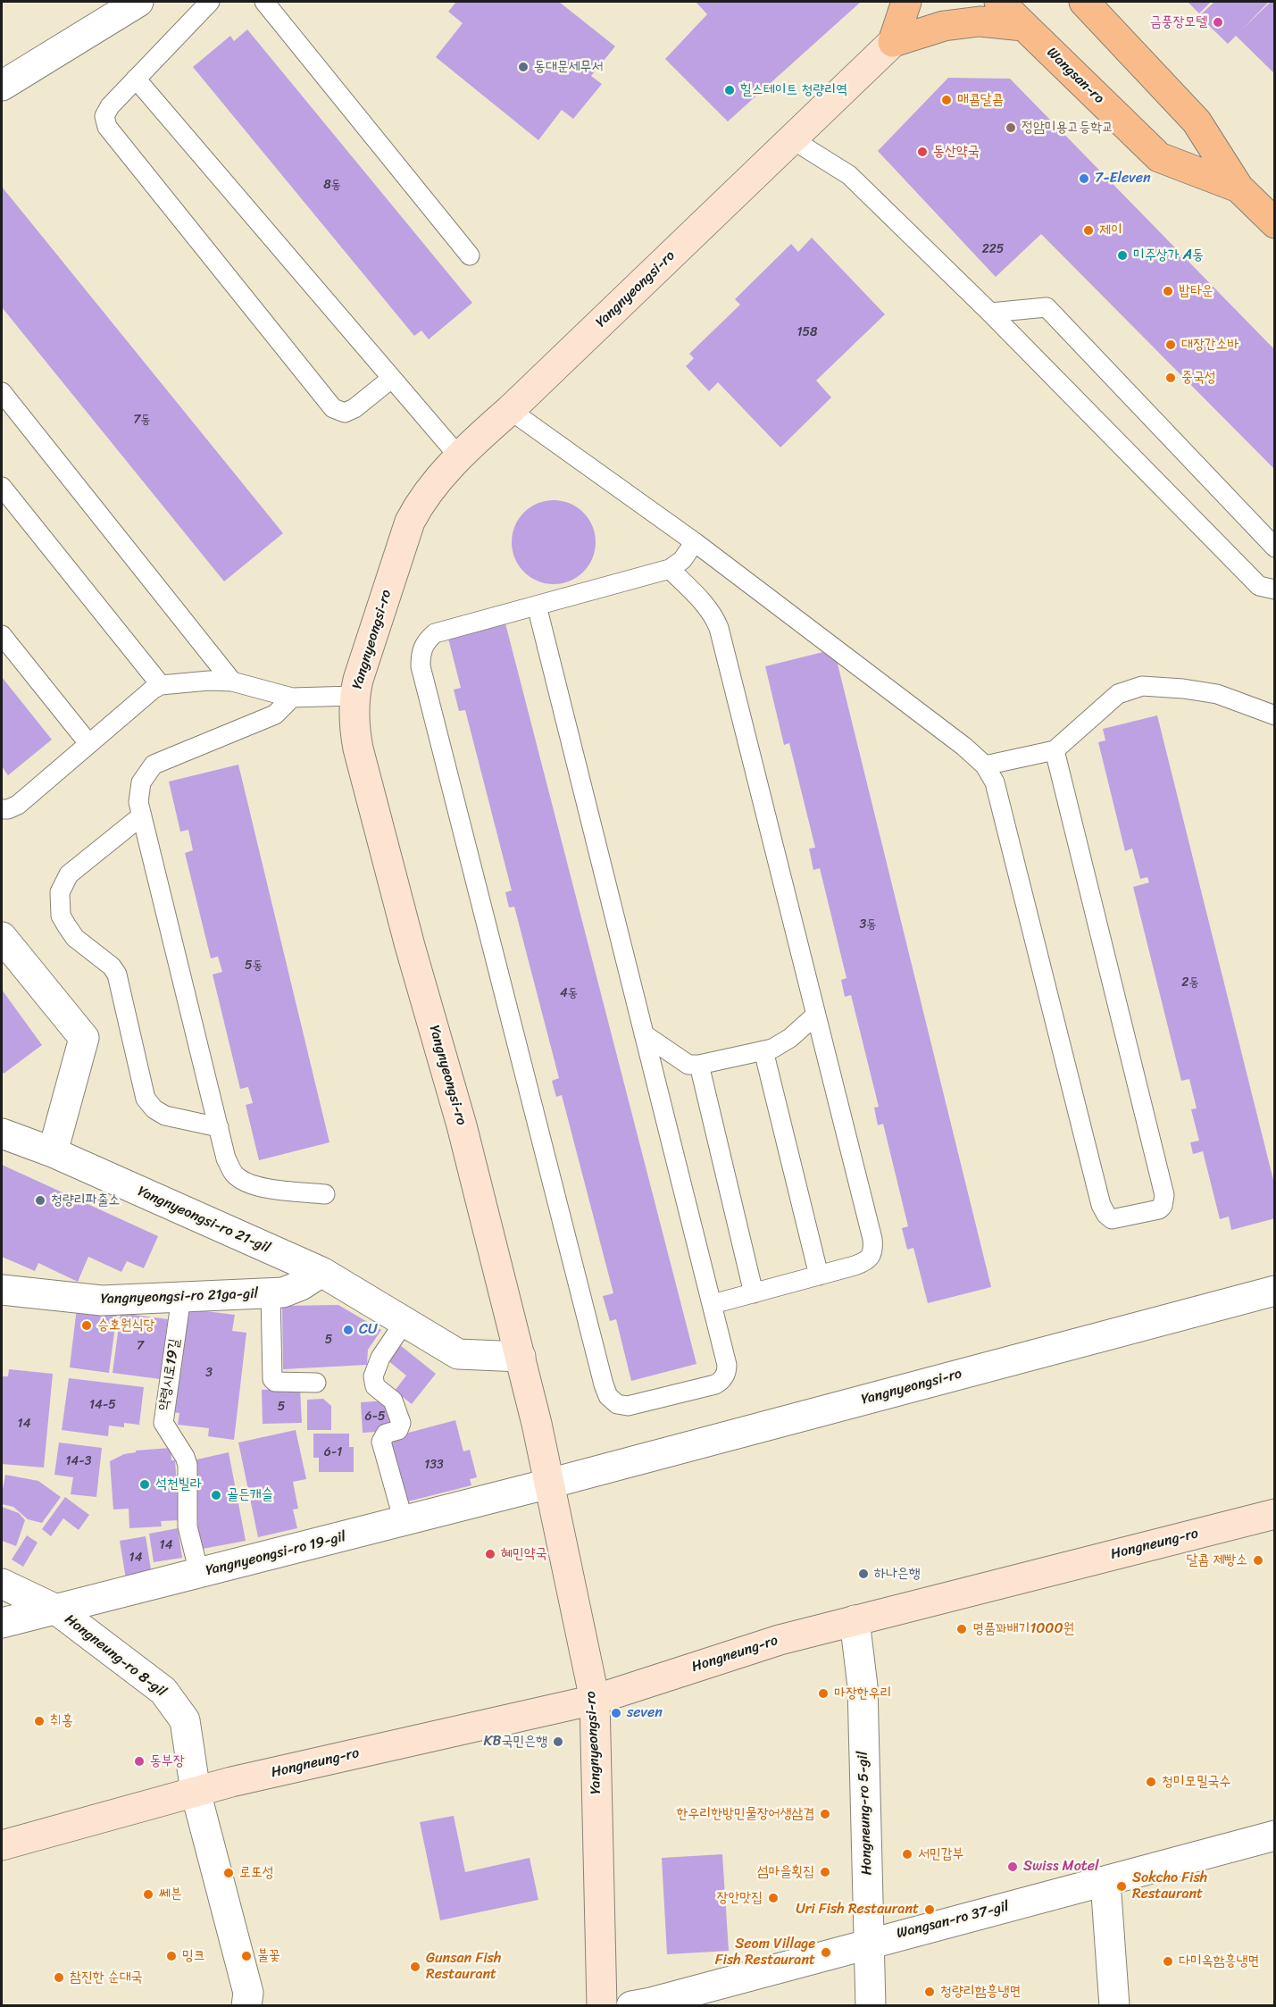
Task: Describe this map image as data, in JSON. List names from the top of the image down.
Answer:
{
  "streets": {
    "main road": ["Wangsan-ro", "Yangnyeongsi-ro", "Hongneung-ro"],
    "street": [
      "Yangnyeongsi-ro 21-gil",
      "Yangnyeongsi-ro 21ga-gil",
      "Yangnyeongsi-ro 19-gil",
      "Hongneung-ro 8-gil",
      "Hongneung-ro 5-gil",
      "Wangsan-ro 37-gil"
    ],
    "lane": ["약령시로19길"]
  },
  "crossings": [
    ["Yangnyeongsi-ro", "Yangnyeongsi-ro 21-gil"],
    ["Yangnyeongsi-ro", "Hongneung-ro"],
    ["Yangnyeongsi-ro", "Yangnyeongsi-ro 19-gil"],
    ["Yangnyeongsi-ro 21-gil", "Yangnyeongsi-ro 21ga-gil"],
    ["Yangnyeongsi-ro 21ga-gil", "약령시로19길"],
    ["약령시로19길", "Yangnyeongsi-ro 19-gil"],
    ["Hongneung-ro", "Hongneung-ro 8-gil"],
    ["Hongneung-ro", "Hongneung-ro 5-gil"],
    ["Yangnyeongsi-ro 19-gil", "Hongneung-ro 8-gil"],
    ["Hongneung-ro 5-gil", "Wangsan-ro 37-gil"]
  ],
  "places": [
    "금풍장모텔",
    "동대문세무서",
    "힐스테이트 청량리역",
    "매콤달콤",
    "정암미용고등학교",
    "동산약국",
    "7-Eleven",
    "제이",
    "미주상가 A동",
    "밥타운",
    "대장간소바",
    "중국성",
    "청량리파출소",
    "승호원식당",
    "CU",
    "석천빌라",
    "골든캐슬",
    "혜민약국",
    "달콤 제빵소",
    "하나은행",
    "명품꽈배기1000원",
    "마장한우리",
    "seven",
    "취홍",
    "KB국민은행",
    "동부장",
    "청미모밀국수",
    "한우리한방민물장어생삼겹",
    "서민갑부",
    "Swiss Motel",
    "섬마을횟집",
    "로또성",
    "Sokcho Fish Restaurant",
    "쎄븐",
    "장안맛집",
    "Uri Fish Restaurant",
    "Seom Village Fish Restaurant",
    "밍크",
    "불꽃",
    "다미옥함흥냉면",
    "Gunsan Fish Restaurant",
    "참진한 순대국",
    "청량리함흥냉면"
  ],
  "house_numbers": [
    "8동",
    "225",
    "158",
    "7동",
    "3동",
    "5동",
    "2동",
    "4동",
    "5",
    "7",
    "3",
    "14-5",
    "5",
    "6-5",
    "14",
    "6-1",
    "14-3",
    "133",
    "14",
    "14"
  ]
}
